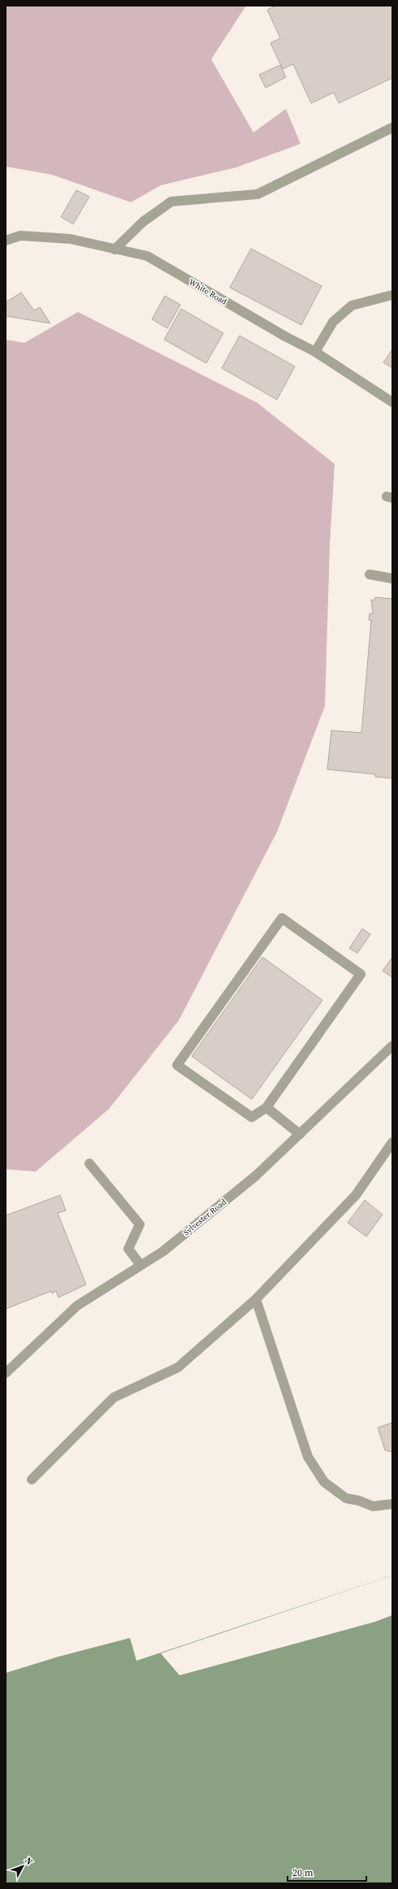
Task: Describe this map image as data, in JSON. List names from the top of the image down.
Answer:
{
  "streets": {
    "street": ["White Road", "Sylvester Road"]
  },
  "scale_bar": "20 m",
  "north": "top right"
}
